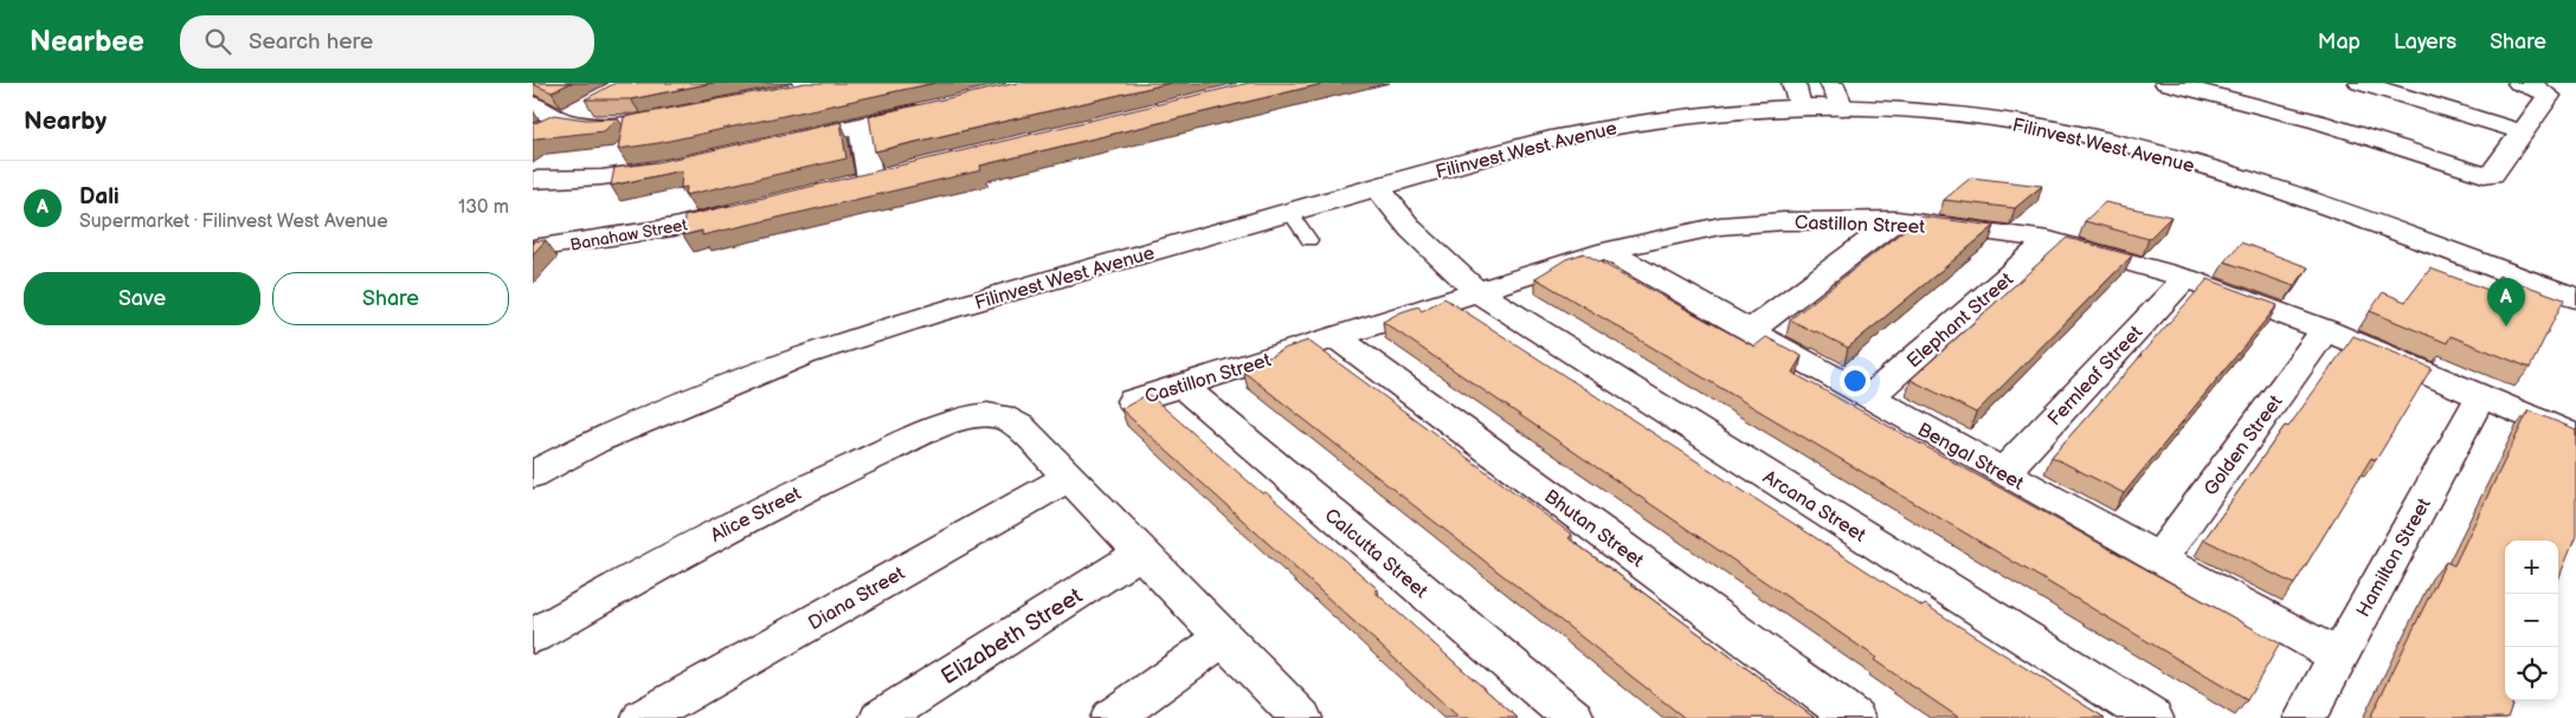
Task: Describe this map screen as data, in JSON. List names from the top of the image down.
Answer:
{
  "streets": {
    "street": [
      "Filinvest West Avenue",
      "Castillon Street",
      "Banahaw Street",
      "Elephant Street",
      "Fernleaf Street",
      "Golden Street",
      "Bengal Street",
      "Arcana Street",
      "Alice Street",
      "Bhutan Street",
      "Calcutta Street",
      "Hamilton Street",
      "Diana Street",
      "Elizabeth Street"
    ]
  },
  "crossings": [
    ["Filinvest West Avenue", "Arcana Street"],
    ["Castillon Street", "Elephant Street"],
    ["Castillon Street", "Fernleaf Street"],
    ["Castillon Street", "Golden Street"],
    ["Castillon Street", "Bengal Street"],
    ["Castillon Street", "Arcana Street"],
    ["Castillon Street", "Bhutan Street"],
    ["Castillon Street", "Calcutta Street"],
    ["Castillon Street", "Hamilton Street"],
    ["Elephant Street", "Bengal Street"],
    ["Fernleaf Street", "Bengal Street"],
    ["Golden Street", "Bengal Street"],
    ["Bengal Street", "Hamilton Street"],
    ["Alice Street", "Diana Street"]
  ],
  "page": {
    "header": "Nearbee",
    "search": "Search here",
    "nav": ["Map", "Layers", "Share"],
    "heading": "Nearby",
    "list": [
      {
        "mark": "A",
        "name": "Dali",
        "note": "Supermarket · Filinvest West Avenue",
        "value": "130 m"
      }
    ],
    "buttons": ["Save", "Share"],
    "pins": "A",
    "map_buttons": ["+", "−"]
  }
}
